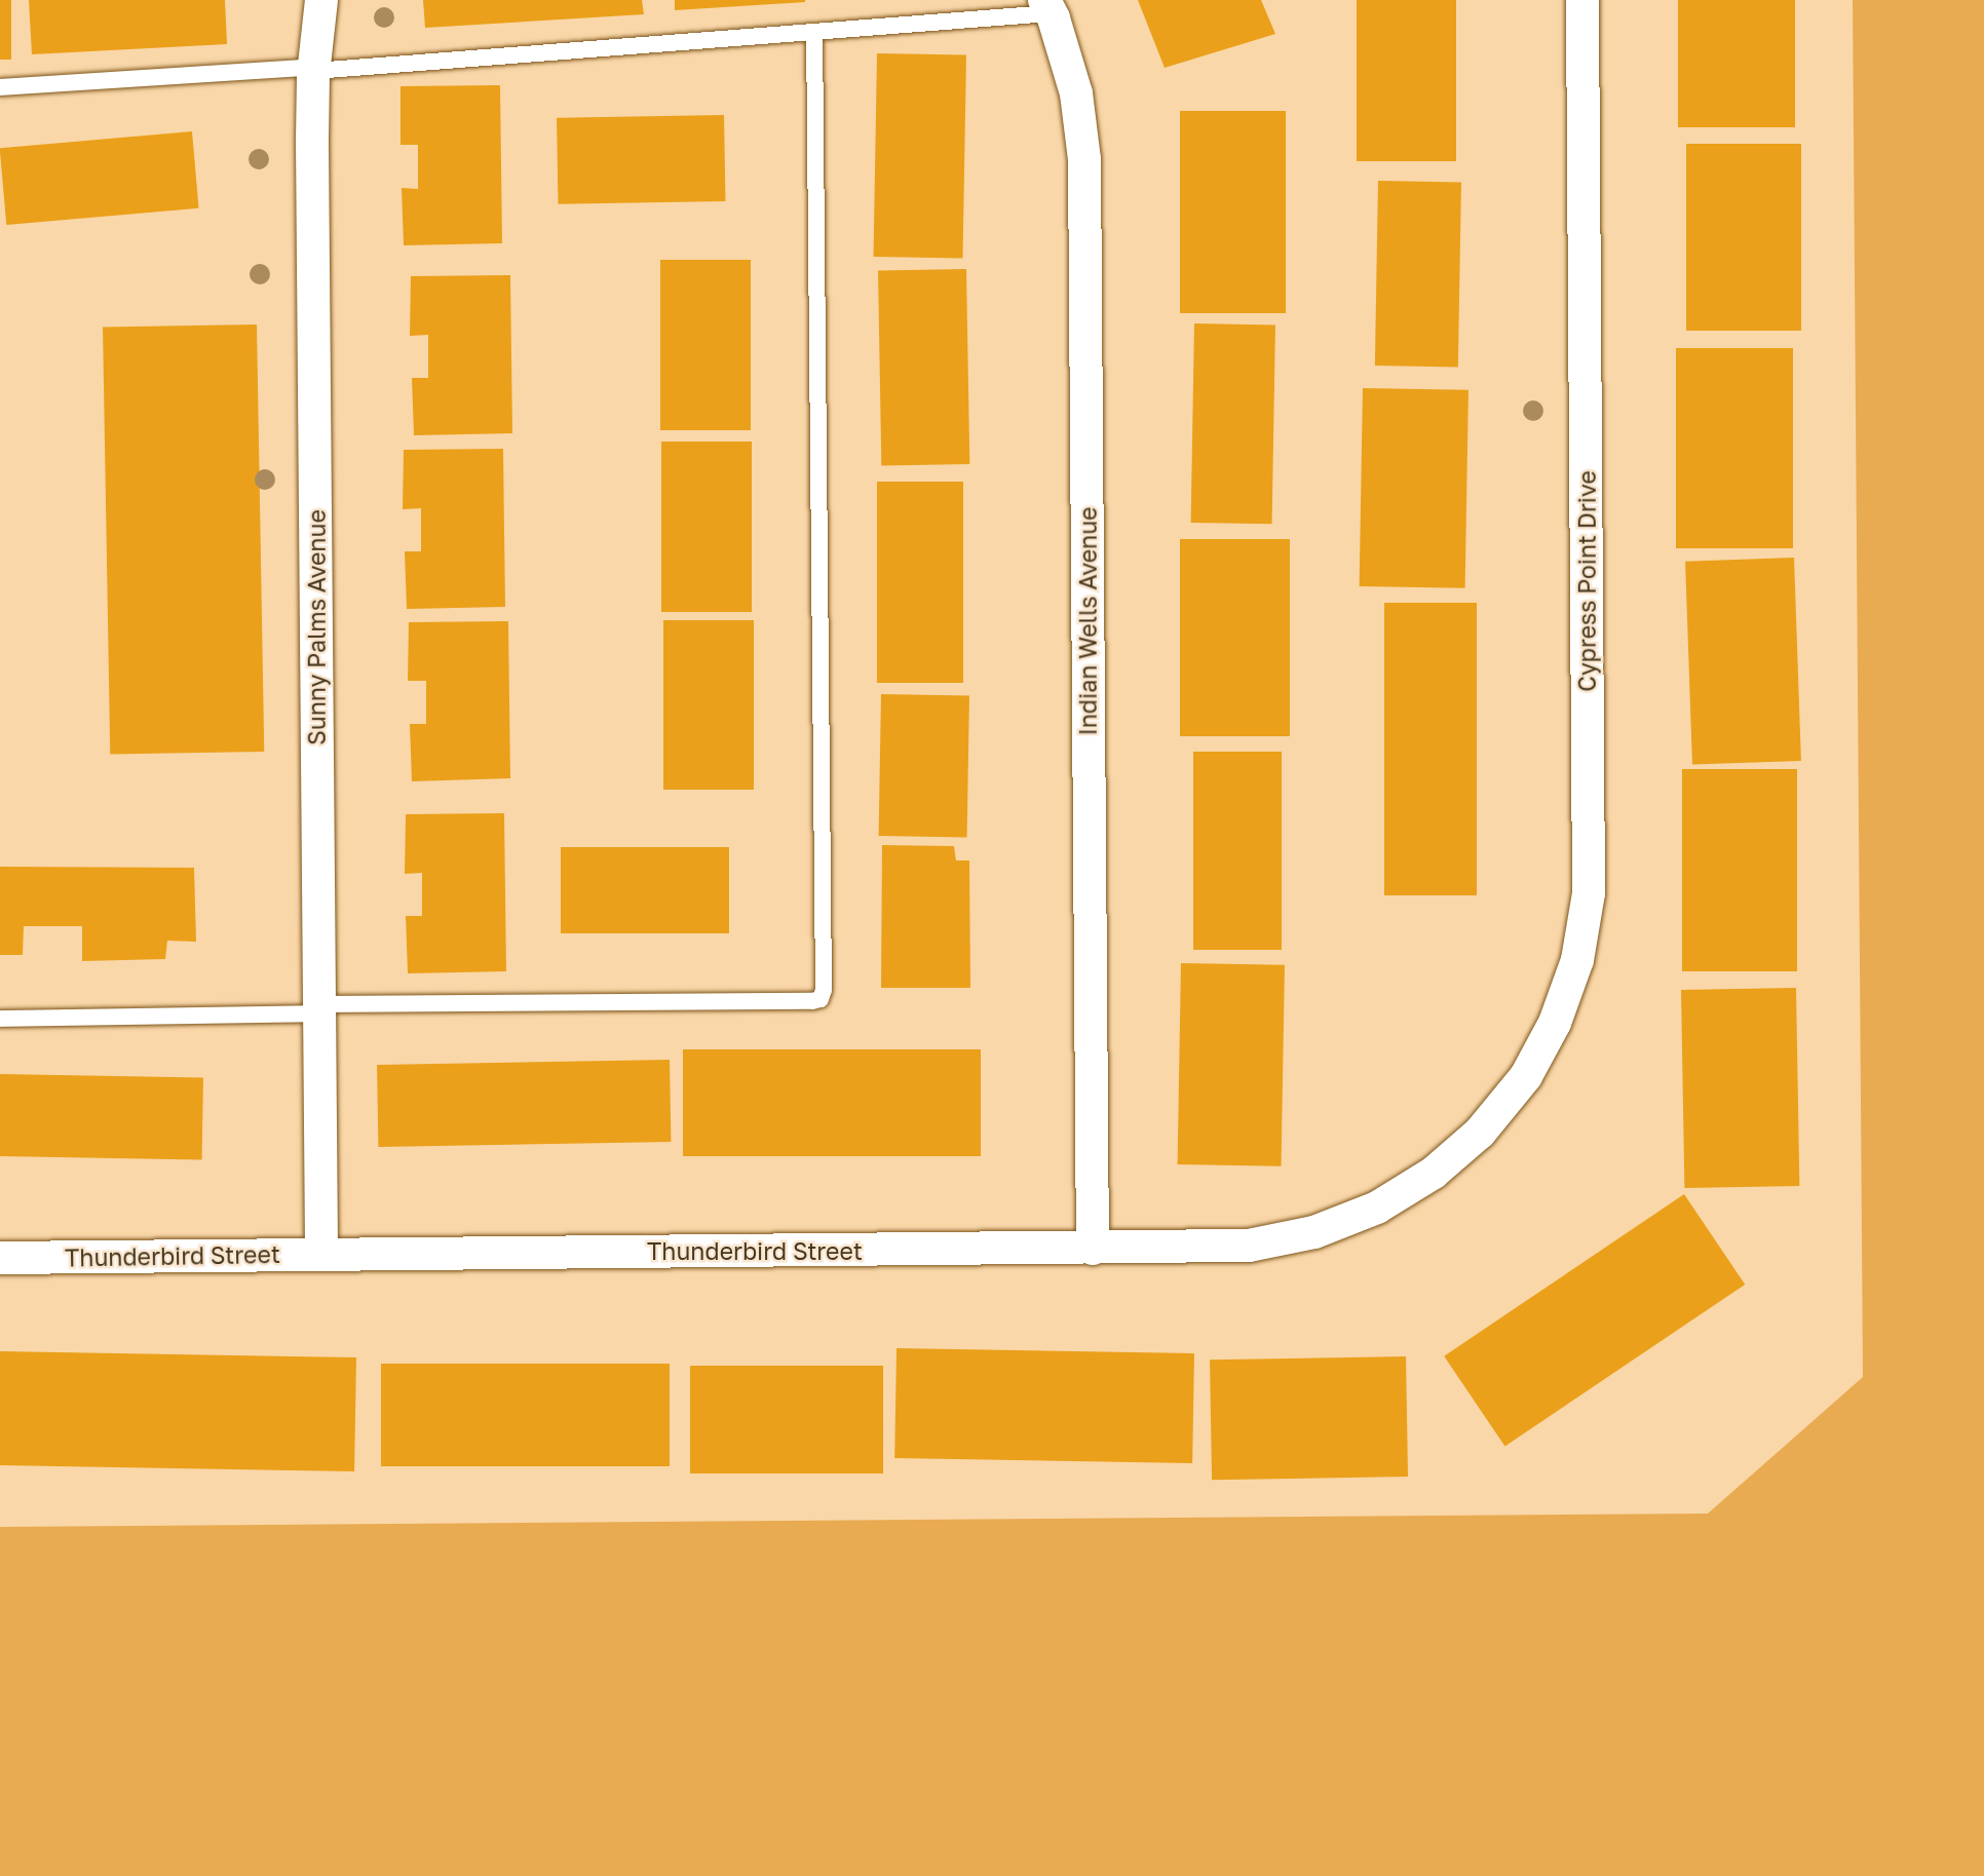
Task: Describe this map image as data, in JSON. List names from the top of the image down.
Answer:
{
  "streets": {
    "street": [
      "Cypress Point Drive",
      "Indian Wells Avenue",
      "Sunny Palms Avenue",
      "Thunderbird Street"
    ]
  },
  "crossings": [
    ["Cypress Point Drive", "Thunderbird Street"],
    ["Indian Wells Avenue", "Thunderbird Street"],
    ["Sunny Palms Avenue", "Thunderbird Street"]
  ]
}
